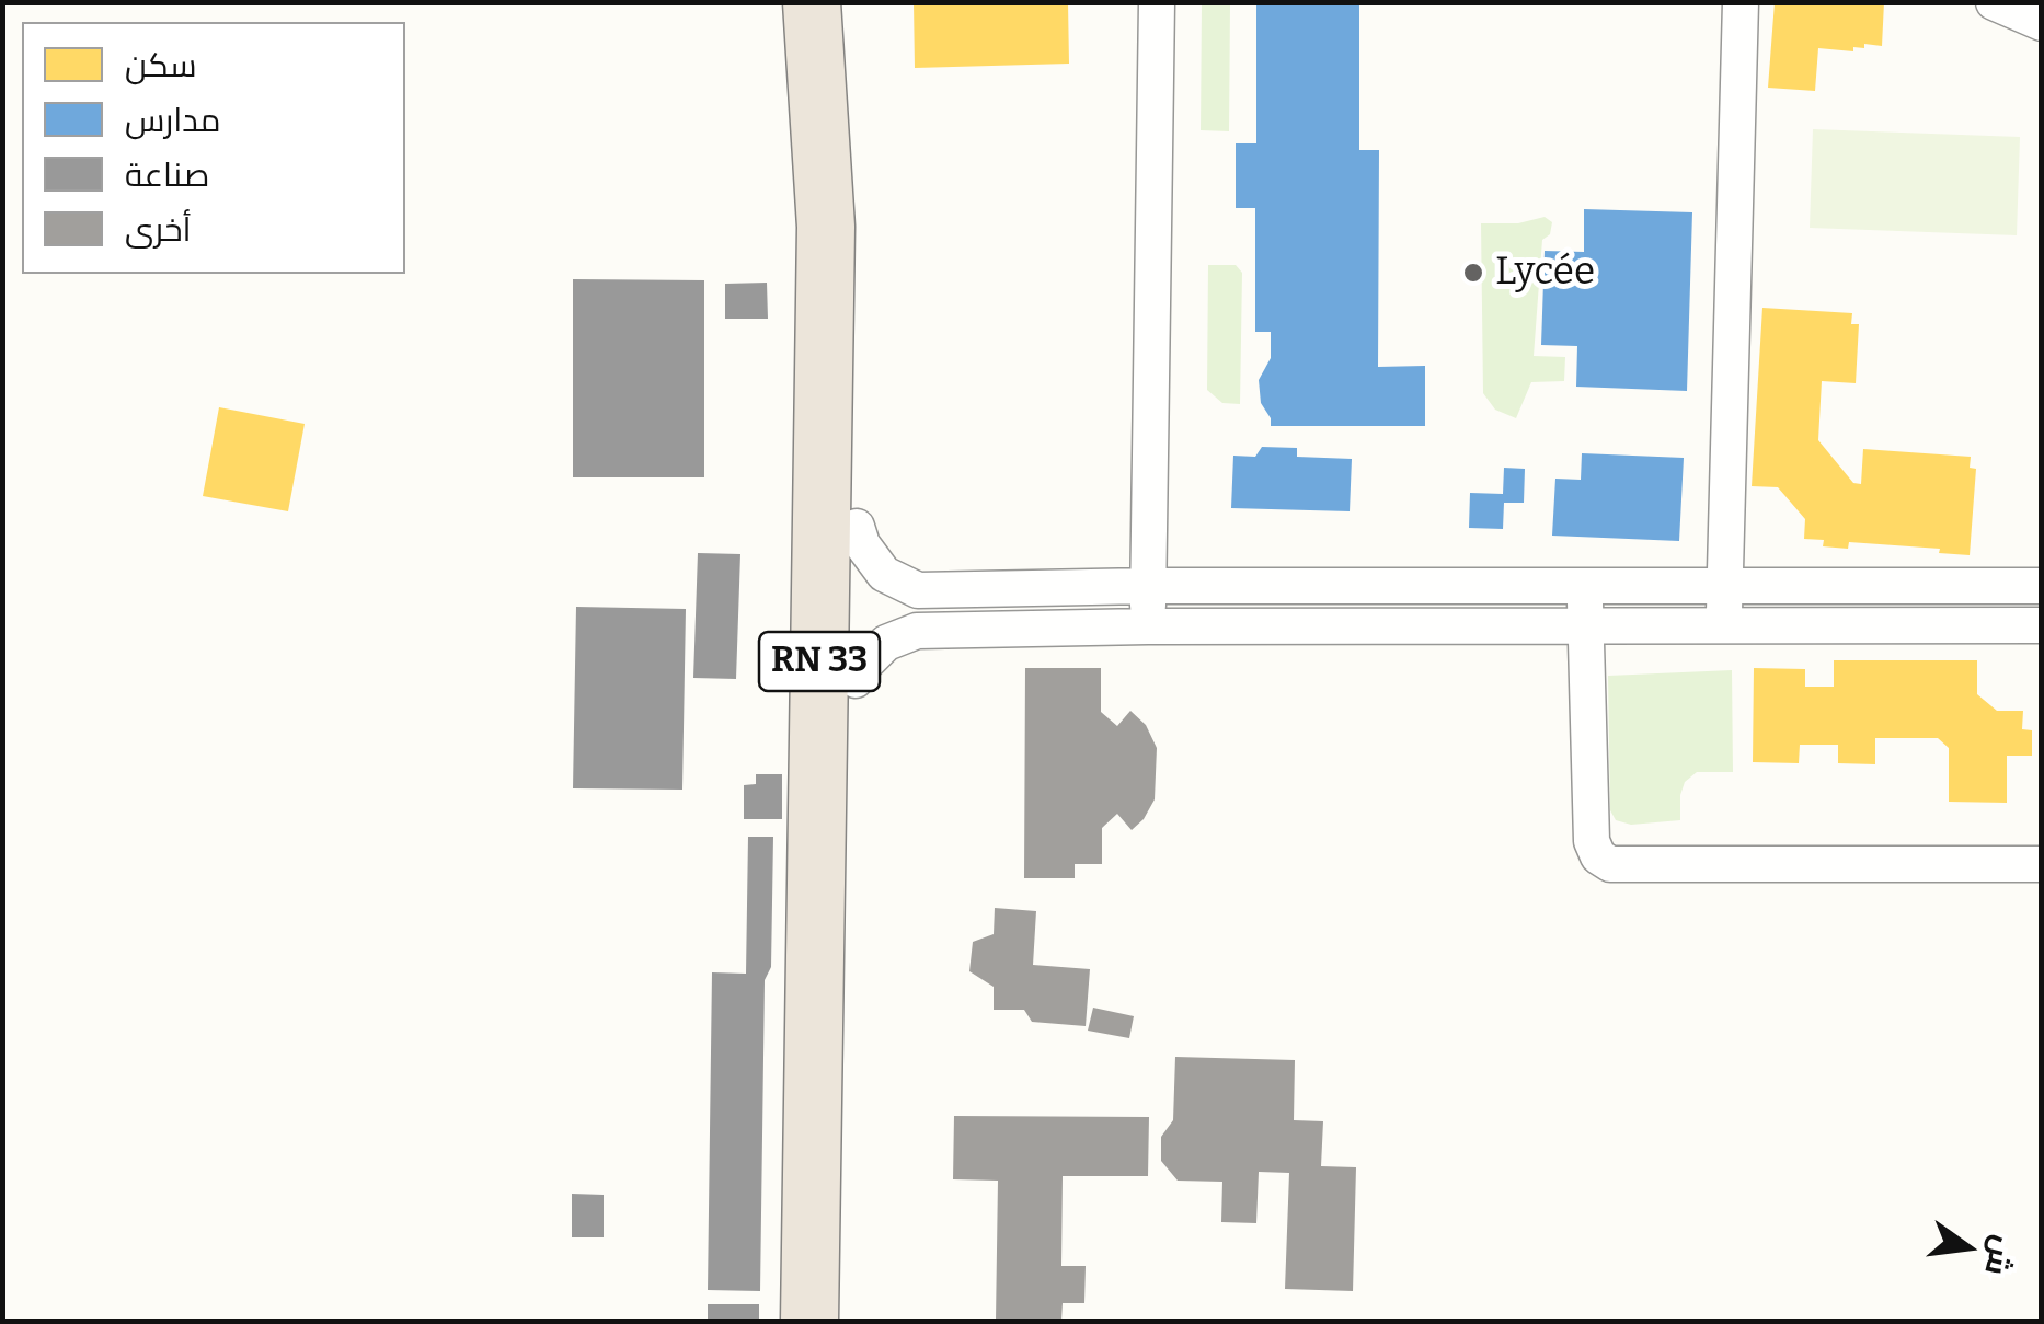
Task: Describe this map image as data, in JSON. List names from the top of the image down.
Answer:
{
  "streets": {
    "highway": ["RN 33"]
  },
  "places": ["Lycée"],
  "legend": [
    "سكن",
    "مدارس",
    "صناعة",
    "أخرى"
  ],
  "north": "right"
}
